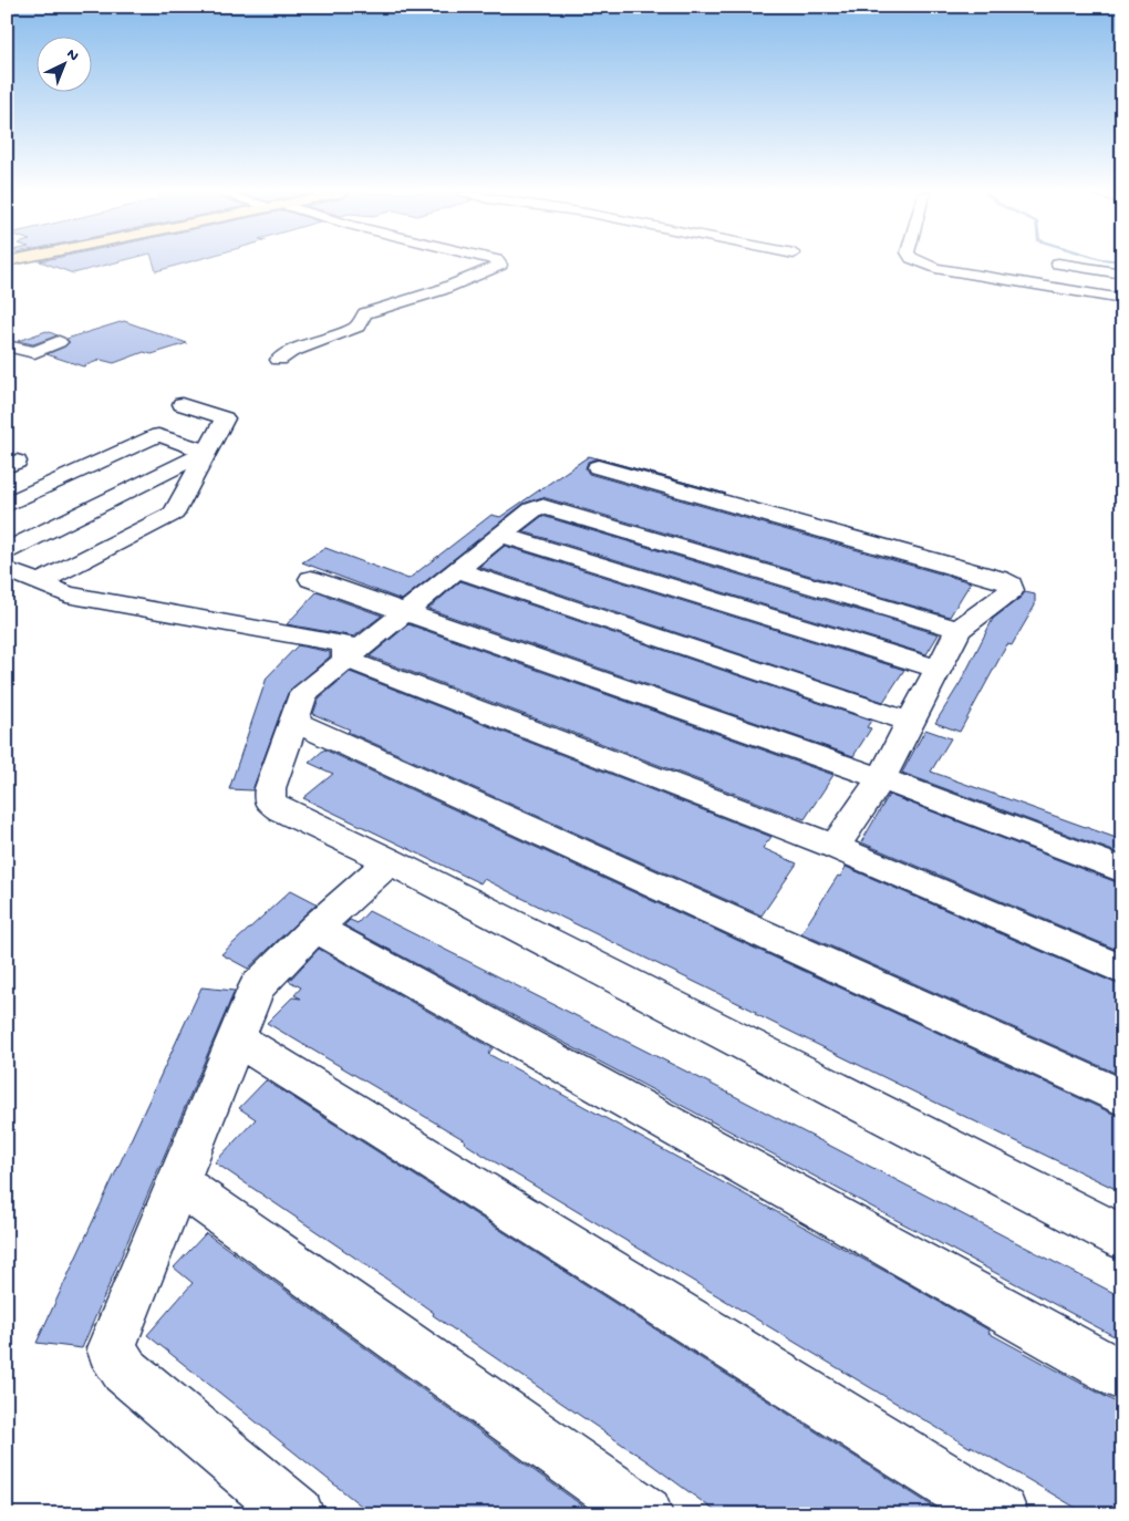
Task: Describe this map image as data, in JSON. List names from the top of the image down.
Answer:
{
  "north": "top right"
}
